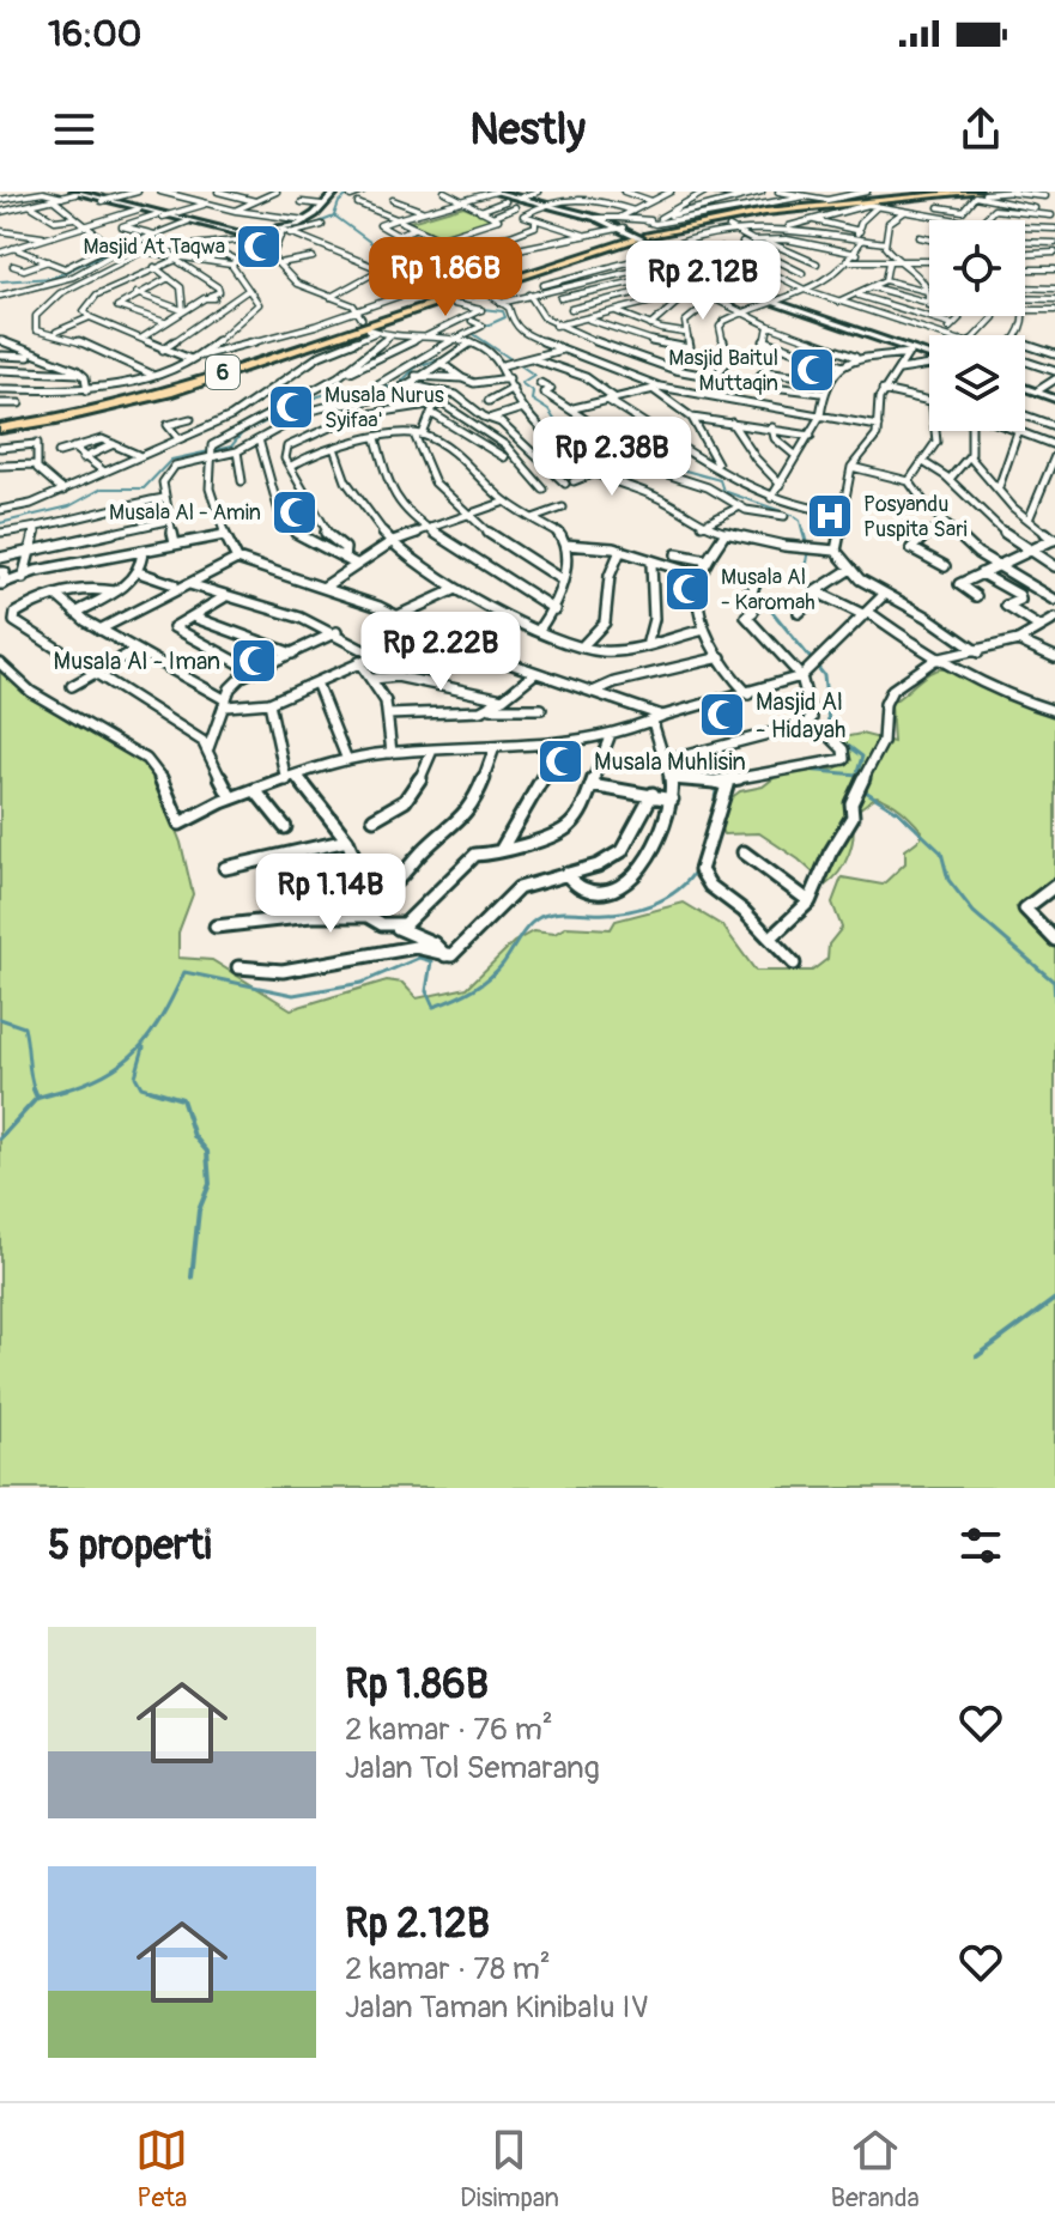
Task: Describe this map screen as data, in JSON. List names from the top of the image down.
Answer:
{
  "streets": {
    "highway": ["6"]
  },
  "places": {
    "mosque": [
      "Masjid At Taqwa",
      "Masjid Baitul Muttaqin",
      "Musala Nurus Syifaa'",
      "Musala Al - Amin",
      "Musala Al - Karomah",
      "Musala Al - Iman",
      "Masjid Al - Hidayah",
      "Musala Muhlisin"
    ],
    "hospital": ["Posyandu Puspita Sari"]
  },
  "page": {
    "status": "16:00",
    "header": "Nestly",
    "price": [
      "Rp 1.86B",
      "Rp 2.12B",
      "Rp 2.38B",
      "Rp 2.22B",
      "Rp 1.14B"
    ],
    "heading": "5 properti",
    "list": [
      {
        "name": "Rp 1.86B",
        "note": "2 kamar · 76 m² · Jalan Tol Semarang"
      },
      {
        "name": "Rp 2.12B",
        "note": "2 kamar · 78 m² · Jalan Taman Kinibalu IV"
      }
    ],
    "tabs": ["Peta", "Disimpan", "Beranda"]
  }
}
